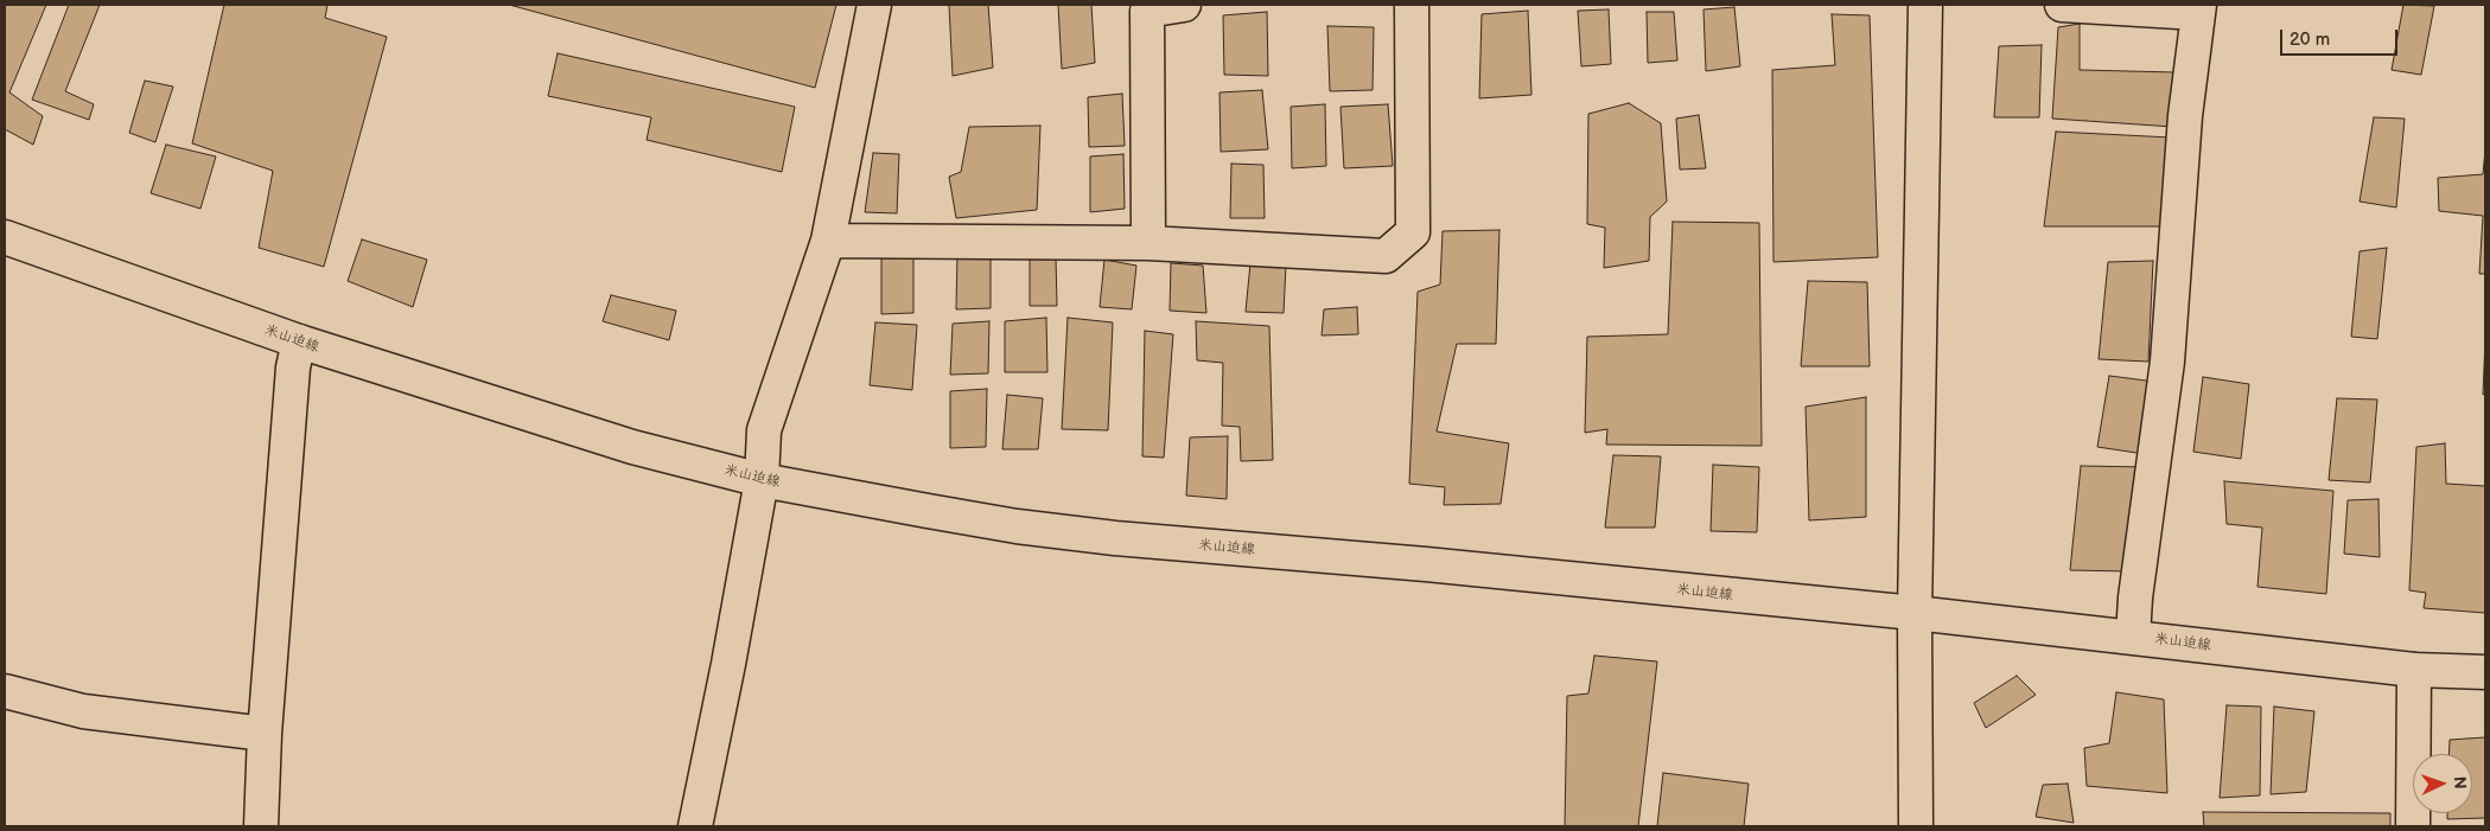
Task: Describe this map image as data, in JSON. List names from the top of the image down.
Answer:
{
  "streets": {
    "street": ["米山迫線"]
  },
  "scale_bar": "20 m",
  "north": "right"
}
